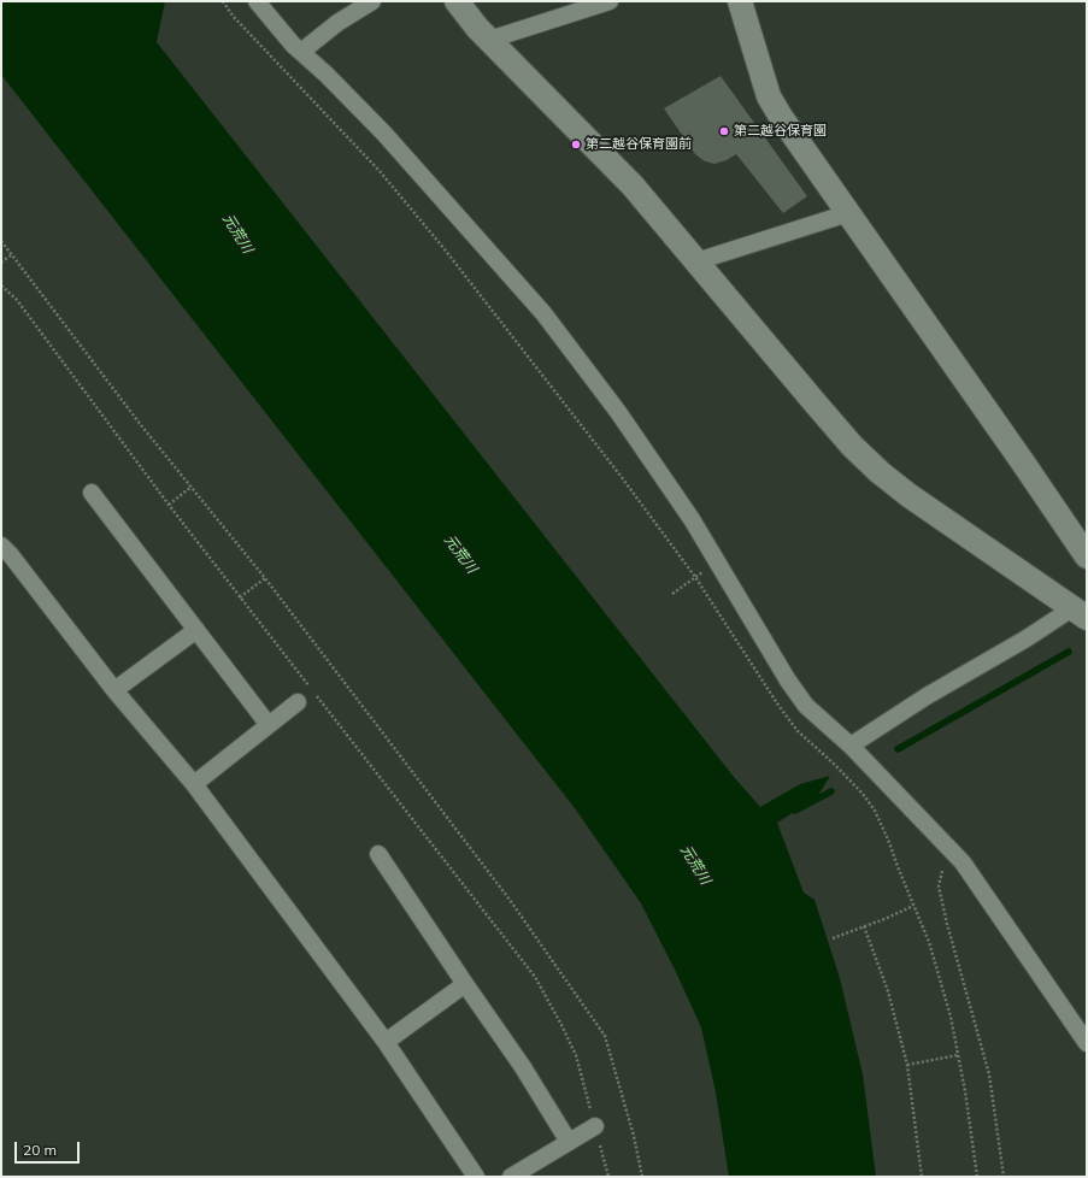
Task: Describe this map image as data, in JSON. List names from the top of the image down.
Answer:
{
  "water": ["元荒川"],
  "places": ["第二越谷保育園", "第二越谷保育園前"],
  "scale_bar": "20 m"
}
